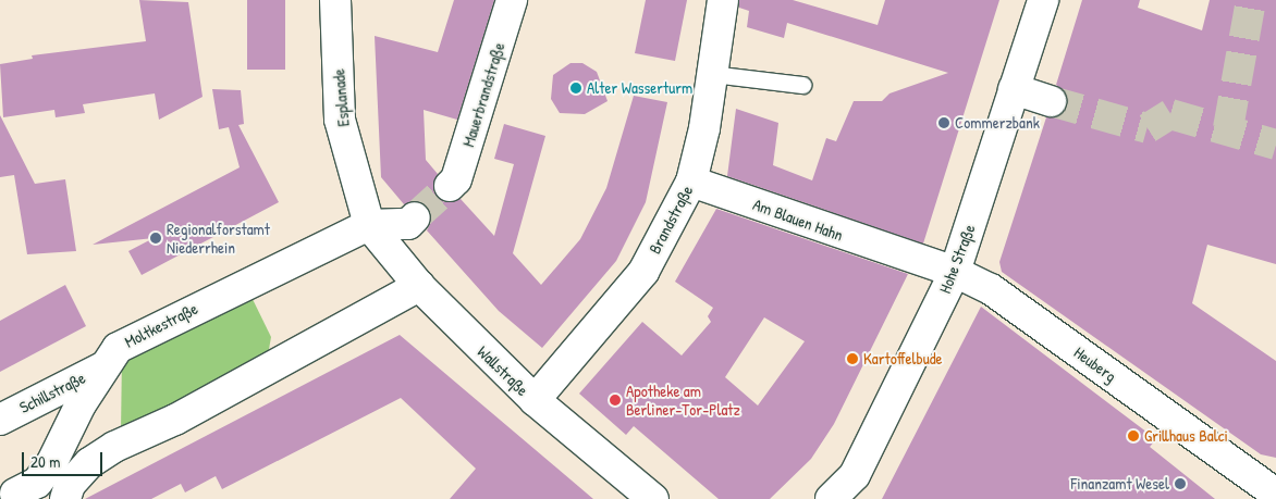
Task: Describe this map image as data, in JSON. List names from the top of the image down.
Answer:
{
  "streets": {
    "street": [
      "Mauerbrandstraße",
      "Esplanade",
      "Brandstraße",
      "Am Blauen Hahn",
      "Hohe Straße",
      "Moltkestraße",
      "Heuberg",
      "Wallstraße",
      "Schillstraße"
    ]
  },
  "crossings": [
    ["Esplanade", "Moltkestraße"],
    ["Esplanade", "Wallstraße"],
    ["Brandstraße", "Am Blauen Hahn"],
    ["Brandstraße", "Wallstraße"],
    ["Am Blauen Hahn", "Heuberg"],
    ["Hohe Straße", "Heuberg"],
    ["Moltkestraße", "Wallstraße"],
    ["Moltkestraße", "Schillstraße"]
  ],
  "places": [
    "Alter Wasserturm",
    "Commerzbank",
    "Regionalforstamt Niederrhein",
    "Kartoffelbude",
    "Apotheke am Berliner-Tor-Platz",
    "Grillhaus Balci",
    "Finanzamt Wesel"
  ],
  "scale_bar": "20 m"
}
